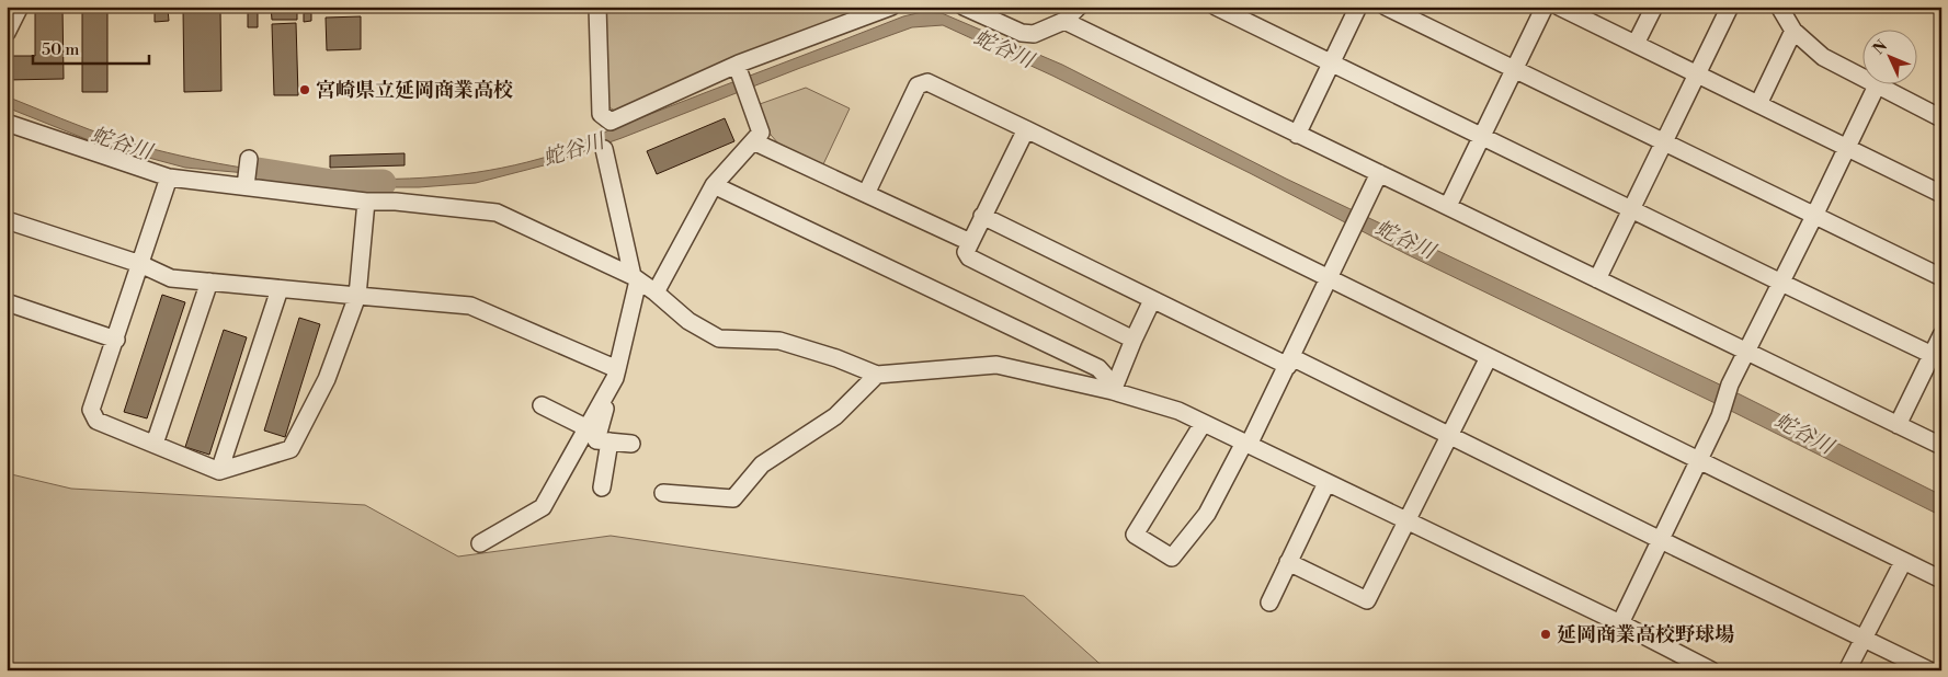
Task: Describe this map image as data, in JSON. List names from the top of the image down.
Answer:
{
  "water": ["蛇谷川"],
  "places": ["宮崎県立延岡商業高校", "延岡商業高校野球場"],
  "scale_bar": "50 m",
  "north": "top left"
}
